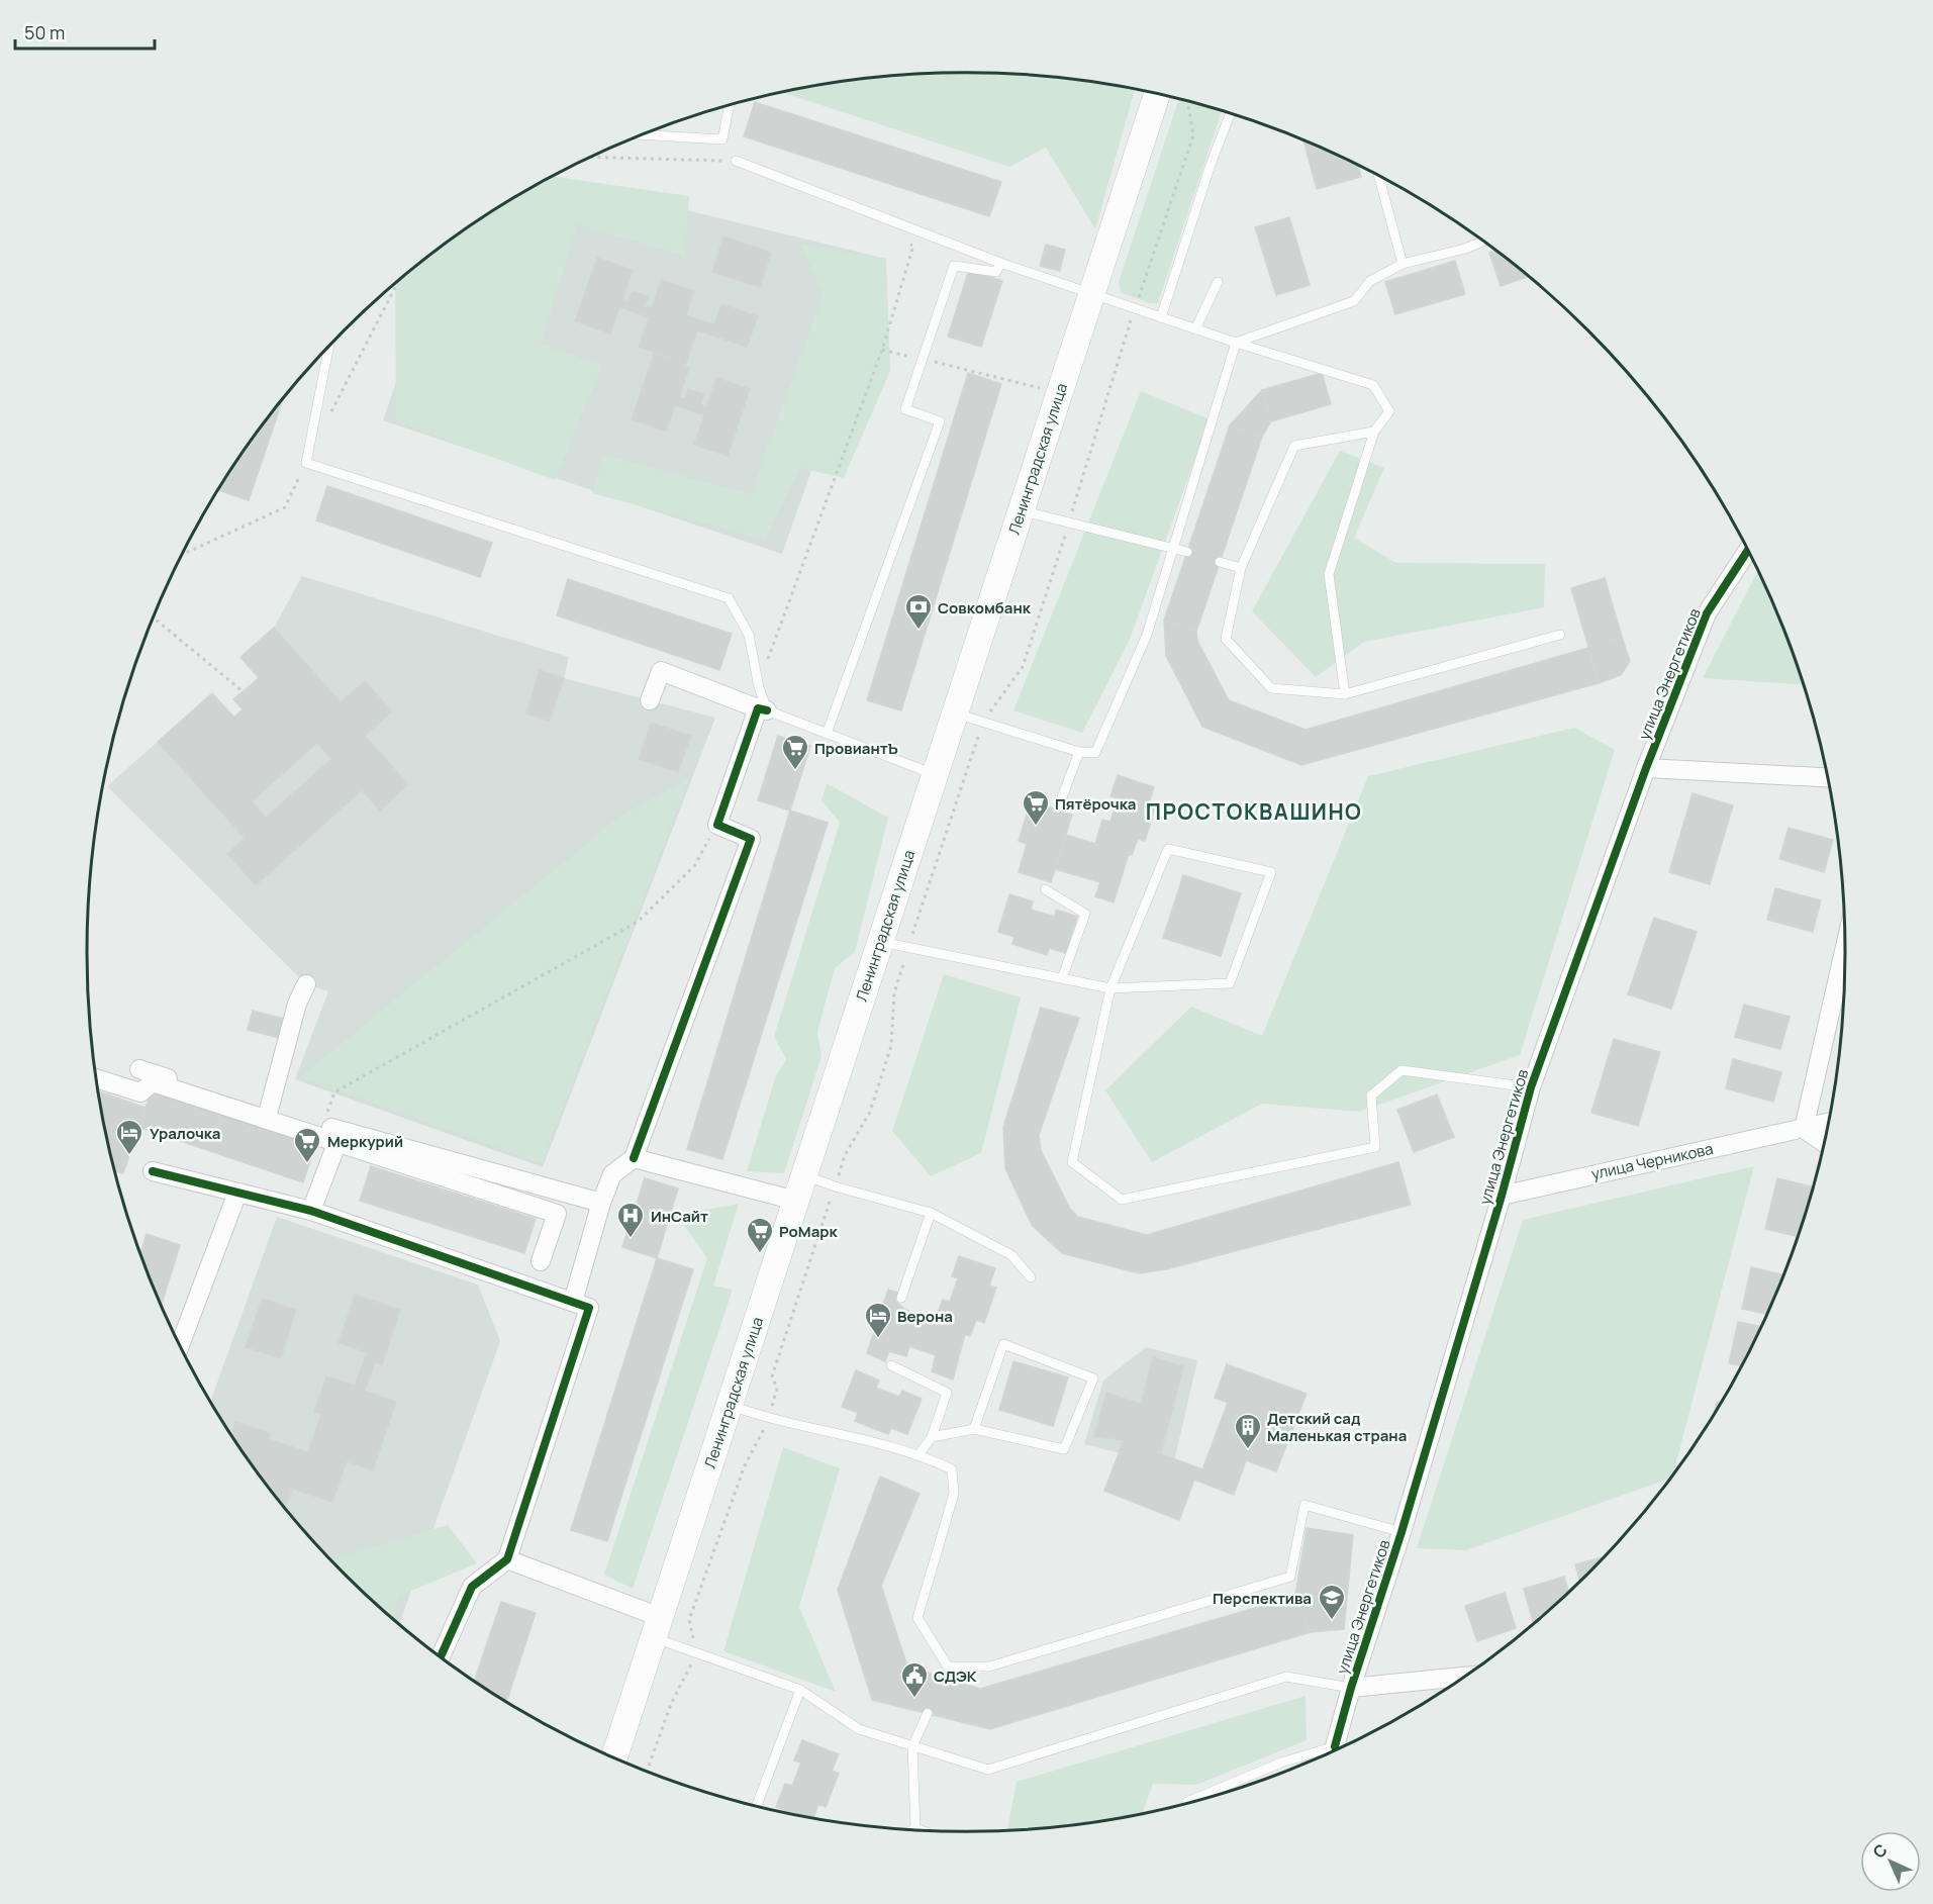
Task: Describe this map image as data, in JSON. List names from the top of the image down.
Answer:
{
  "streets": {
    "main road": ["Ленинградская улица"],
    "street": ["улица Энергетиков", "улица Черникова"]
  },
  "crossings": [
    ["улица Энергетиков", "улица Черникова"]
  ],
  "districts": ["ПРОСТОКВАШИНО"],
  "places": {
    "bank": ["Совкомбанк"],
    "supermarket": [
      "ПровиантЪ",
      "Пятёрочка",
      "Меркурий",
      "РоМарк"
    ],
    "hotel": ["Уралочка", "Верона"],
    "hospital": ["ИнСайт"],
    "building": ["Детский сад Маленькая страна"],
    "school or university": ["Перспектива"],
    "public building": ["СДЭК"]
  },
  "scale_bar": "50 m",
  "north": "top left"
}
